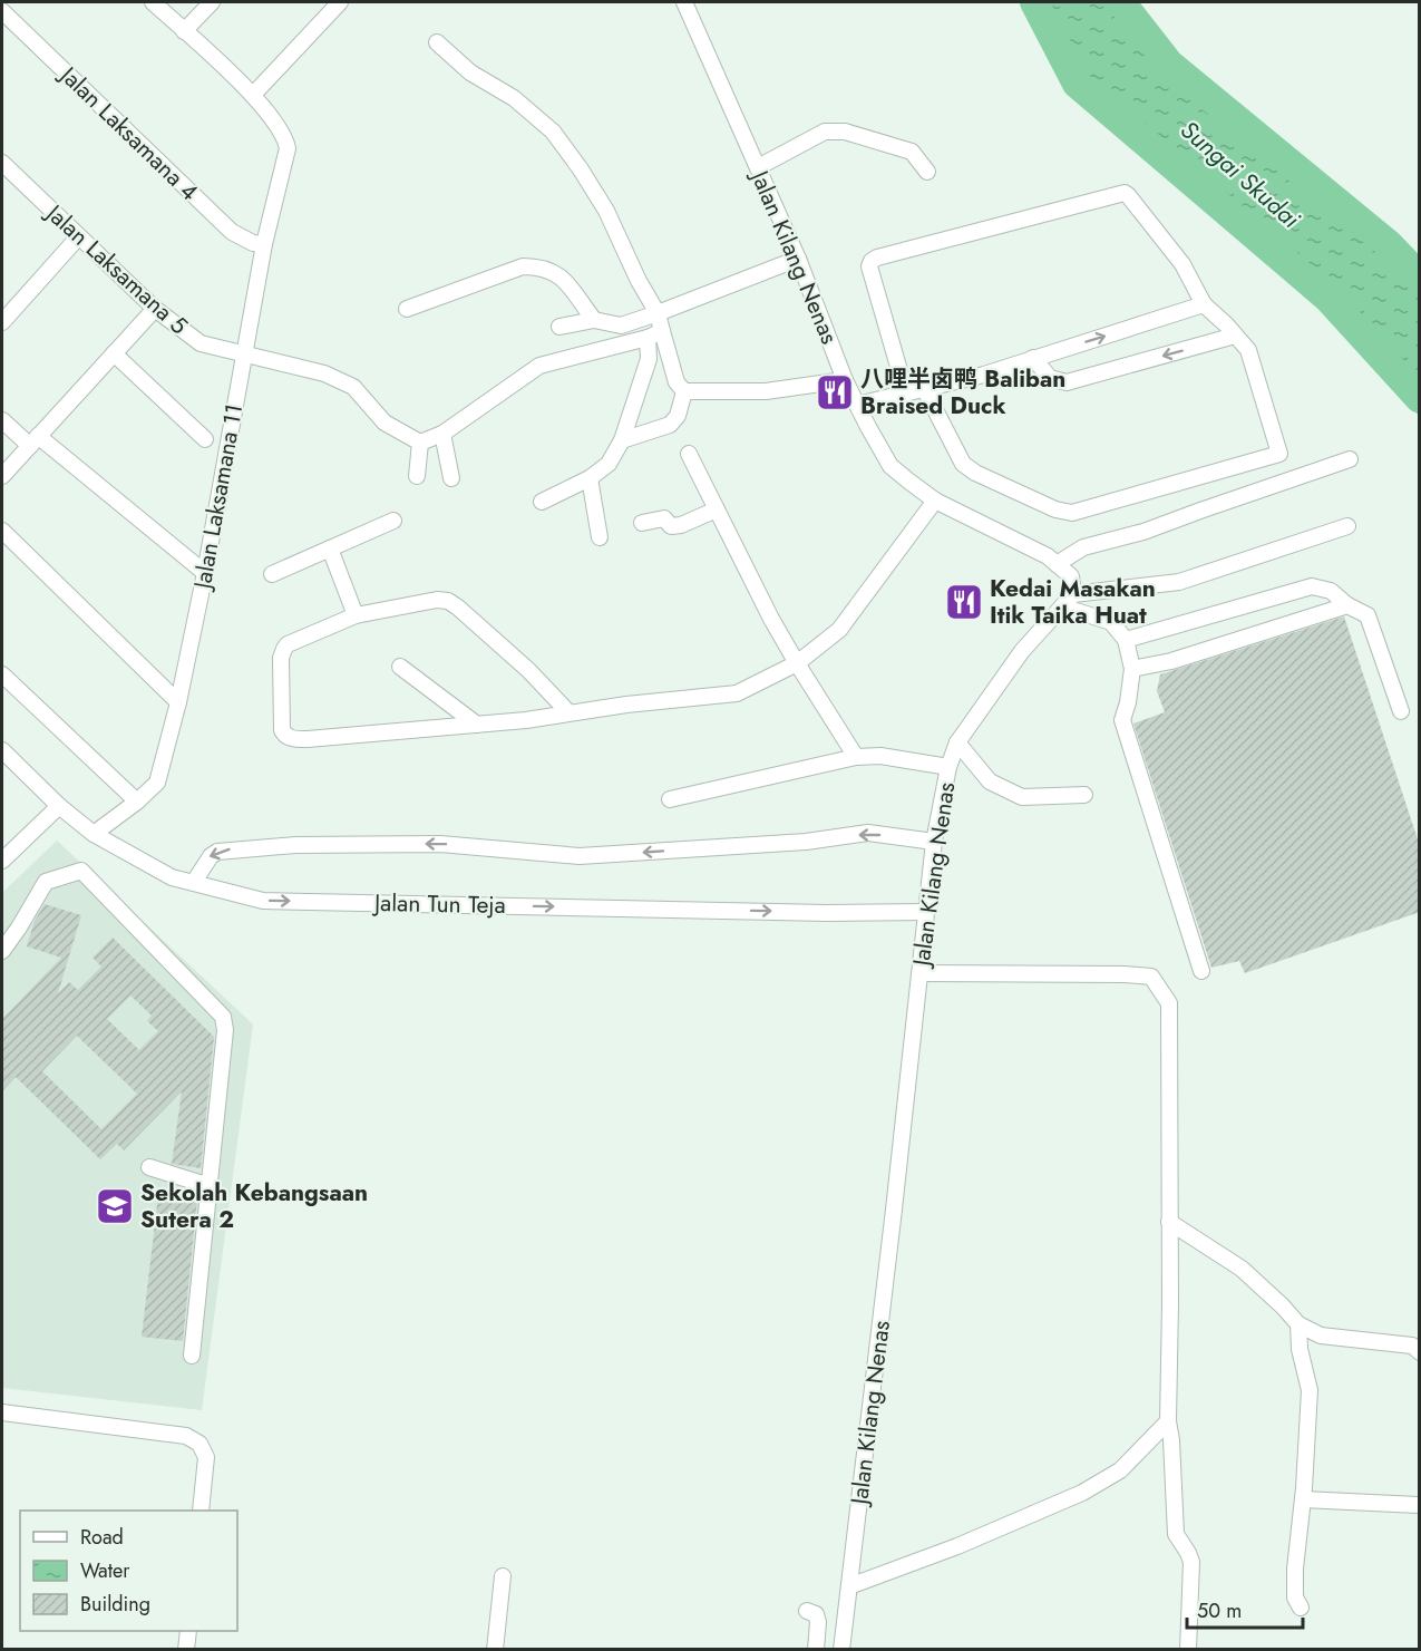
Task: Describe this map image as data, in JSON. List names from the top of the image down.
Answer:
{
  "streets": {
    "street": [
      "Jalan Laksamana 4",
      "Jalan Kilang Nenas",
      "Jalan Laksamana 5",
      "Jalan Laksamana 11",
      "Jalan Tun Teja"
    ]
  },
  "crossings": [
    ["Jalan Laksamana 4", "Jalan Laksamana 11"],
    ["Jalan Kilang Nenas", "Jalan Tun Teja"],
    ["Jalan Laksamana 5", "Jalan Laksamana 11"],
    ["Jalan Laksamana 11", "Jalan Tun Teja"]
  ],
  "water": ["Sungai Skudai"],
  "places": {
    "restaurant": ["八哩半卤鸭 Baliban Braised Duck", "Kedai Masakan Itik Taika Huat"],
    "school or university": ["Sekolah Kebangsaan Sutera 2"]
  },
  "legend": ["Road", "Water", "Building"],
  "scale_bar": "50 m"
}
